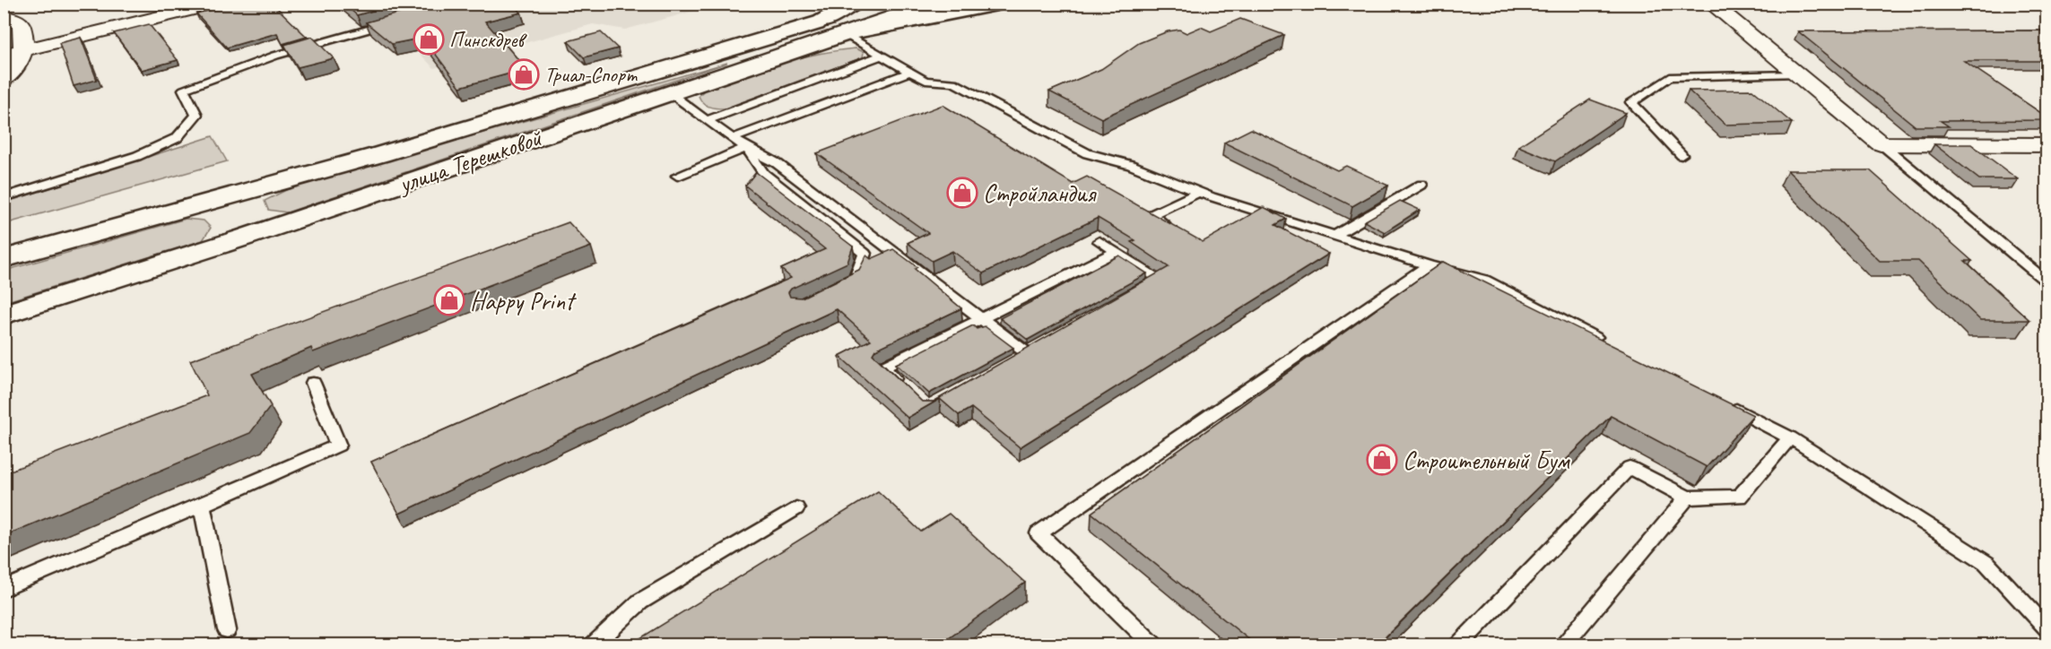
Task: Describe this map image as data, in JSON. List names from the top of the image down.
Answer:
{
  "streets": {
    "main road": ["улица Терешковой"]
  },
  "places": {
    "shop": [
      "Пинскдрев",
      "Триал-Спорт",
      "Стройландия",
      "Happy Print",
      "Строительный Бум"
    ]
  }
}
